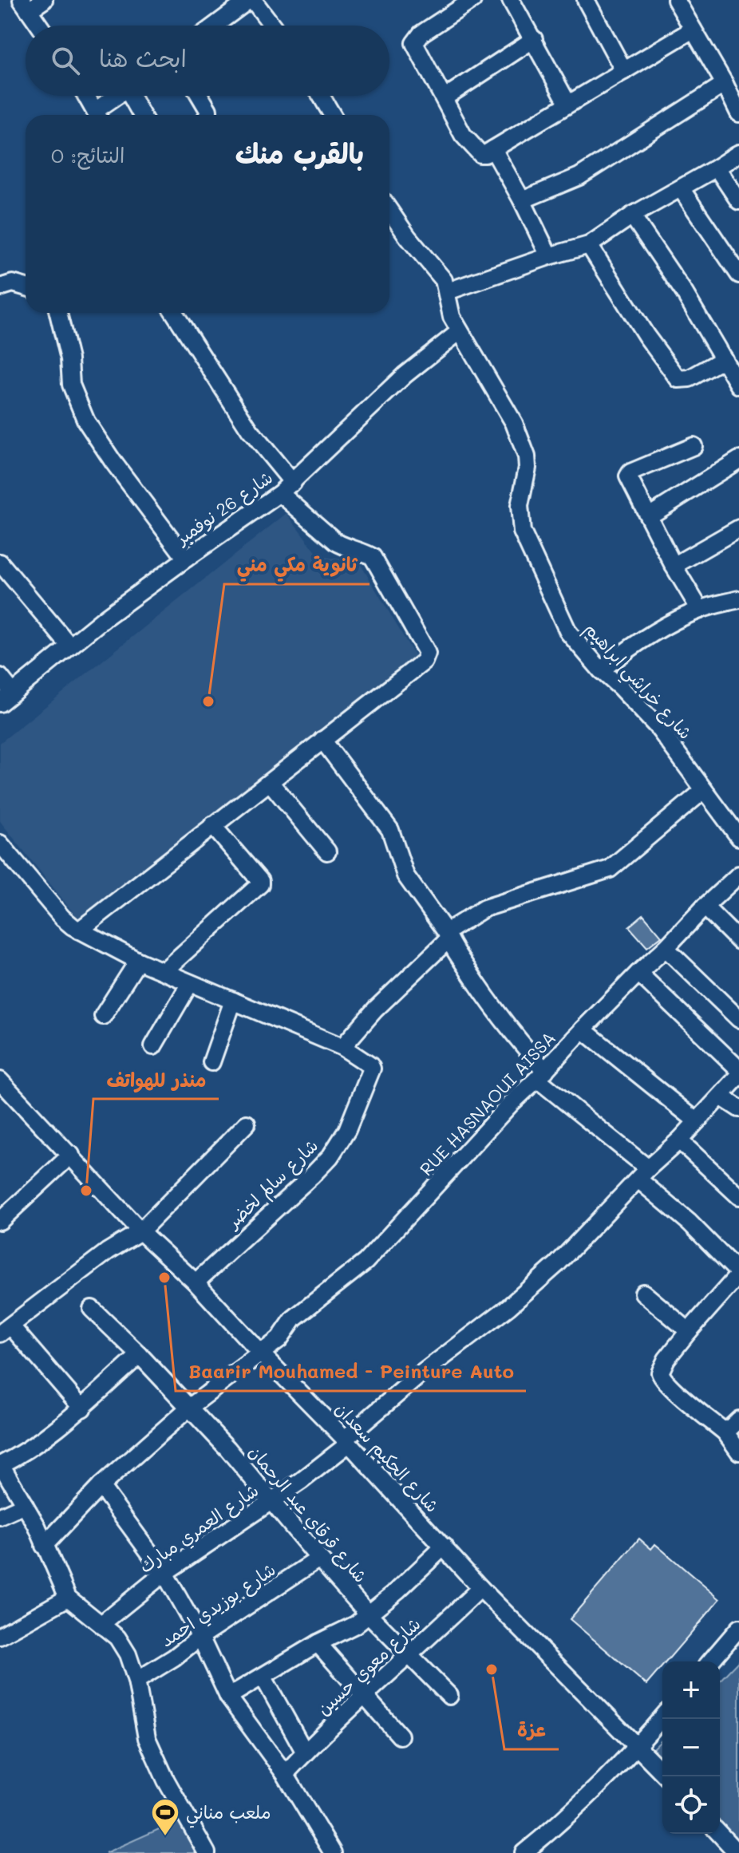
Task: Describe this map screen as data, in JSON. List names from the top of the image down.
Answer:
{
  "streets": {
    "street": [
      "شارع 26 نوفمبر",
      "شارع خراشي ابراهيم",
      "RUE HASNAOUI AISSA",
      "شارع سالم لخضر",
      "شارع الحكيم سعدان",
      "شارع قرقاي عبد الرحمان",
      "شارع العمري مبارك",
      "شارع بوزيدي احمد",
      "شارع معوي حسين"
    ]
  },
  "crossings": [
    ["شارع 26 نوفمبر", "شارع خراشي ابراهيم"],
    ["RUE HASNAOUI AISSA", "شارع الحكيم سعدان"],
    ["RUE HASNAOUI AISSA", "شارع قرقاي عبد الرحمان"],
    ["شارع سالم لخضر", "شارع الحكيم سعدان"],
    ["شارع الحكيم سعدان", "شارع العمري مبارك"],
    ["شارع الحكيم سعدان", "شارع معوي حسين"],
    ["شارع قرقاي عبد الرحمان", "شارع العمري مبارك"],
    ["شارع قرقاي عبد الرحمان", "شارع بوزيدي احمد"],
    ["شارع قرقاي عبد الرحمان", "شارع معوي حسين"]
  ],
  "places": {
    "other": [
      "ثانوية مكي مني",
      "منذر للهواتف",
      "Baarir Mouhamed - Peinture Auto",
      "عزة"
    ],
    "sports": ["ملعب مناني"]
  },
  "page": {
    "search": "ابحث هنا",
    "heading": ["بالقرب منك", "النتائج: 0"],
    "map_buttons": ["+", "−"]
  }
}
